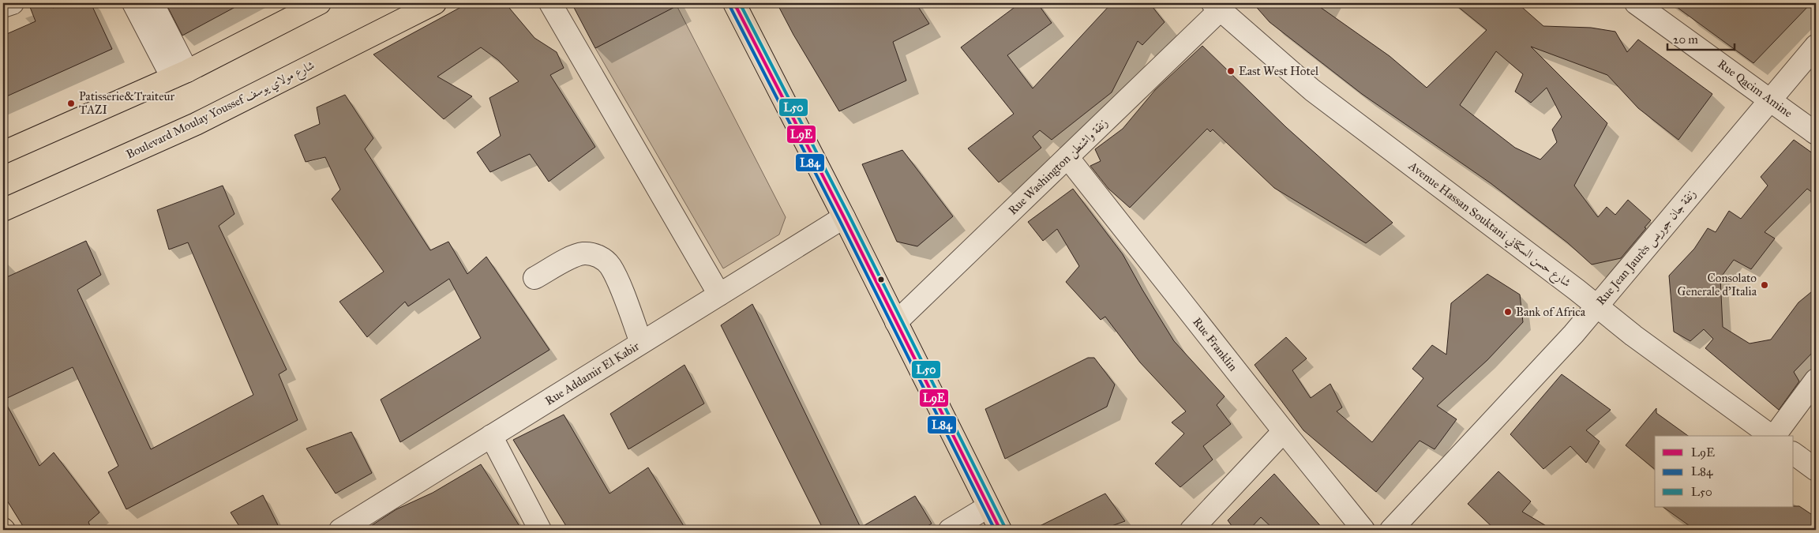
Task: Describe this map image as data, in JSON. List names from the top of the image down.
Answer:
{
  "streets": {
    "main road": ["Boulevard Moulay Youssef شارع مولاي يوسف"],
    "street": [
      "Rue Qacim Amine",
      "Rue Washington زنقة واشنطن",
      "Avenue Hassan Souktani شارع حسن السكتاني",
      "Rue Jean Jaurès زنقة جان جوريس",
      "Rue Franklin",
      "Rue Addamir El Kabir"
    ]
  },
  "crossings": [
    ["Rue Qacim Amine", "Rue Jean Jaurès زنقة جان جوريس"],
    ["Rue Washington زنقة واشنطن", "Avenue Hassan Souktani شارع حسن السكتاني"],
    ["Rue Washington زنقة واشنطن", "Rue Franklin"],
    ["Avenue Hassan Souktani شارع حسن السكتاني", "Rue Jean Jaurès زنقة جان جوريس"]
  ],
  "places": [
    "East West Hotel",
    "Patisserie&Traiteur TAZI",
    "Consolato Generale d'Italia",
    "Bank of Africa"
  ],
  "lines": ["transit line L9E", "transit line L50", "transit line L84"],
  "legend": ["L9E", "L84", "L50"],
  "scale_bar": "20 m"
}
